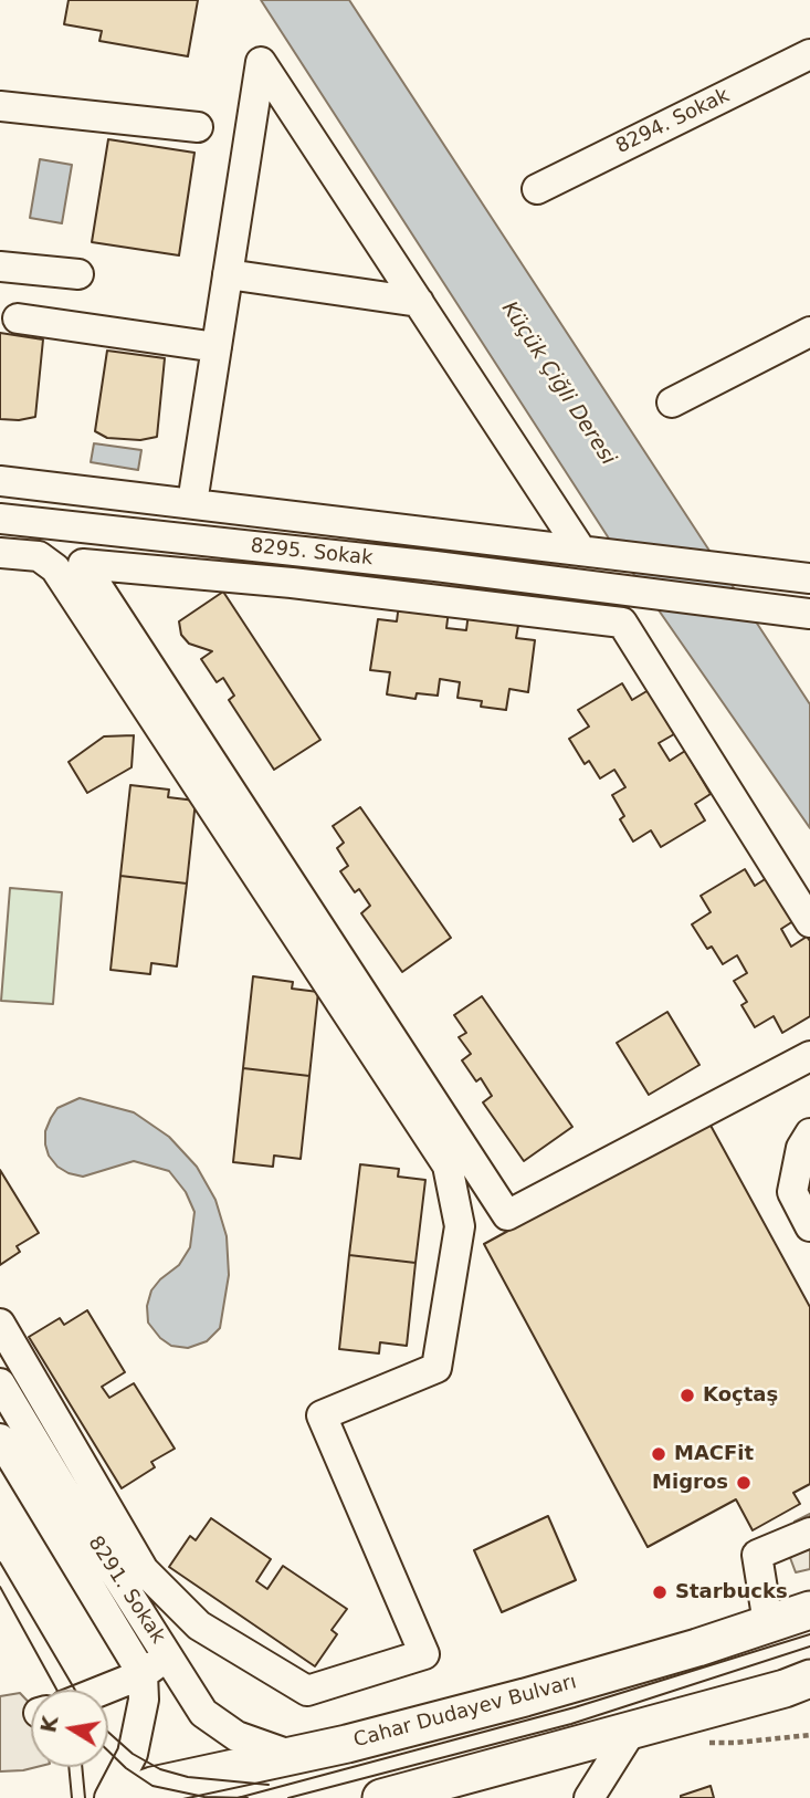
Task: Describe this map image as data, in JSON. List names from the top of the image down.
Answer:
{
  "streets": {
    "main road": ["Cahar Dudayev Bulvarı"],
    "street": ["8294. Sokak", "8295. Sokak", "8291. Sokak"]
  },
  "crossings": [
    ["8291. Sokak", "Cahar Dudayev Bulvarı"]
  ],
  "water": ["Küçük Çiğli Deresi"],
  "places": [
    "Koçtaş",
    "MACFit",
    "Migros",
    "Starbucks"
  ],
  "north": "left"
}
